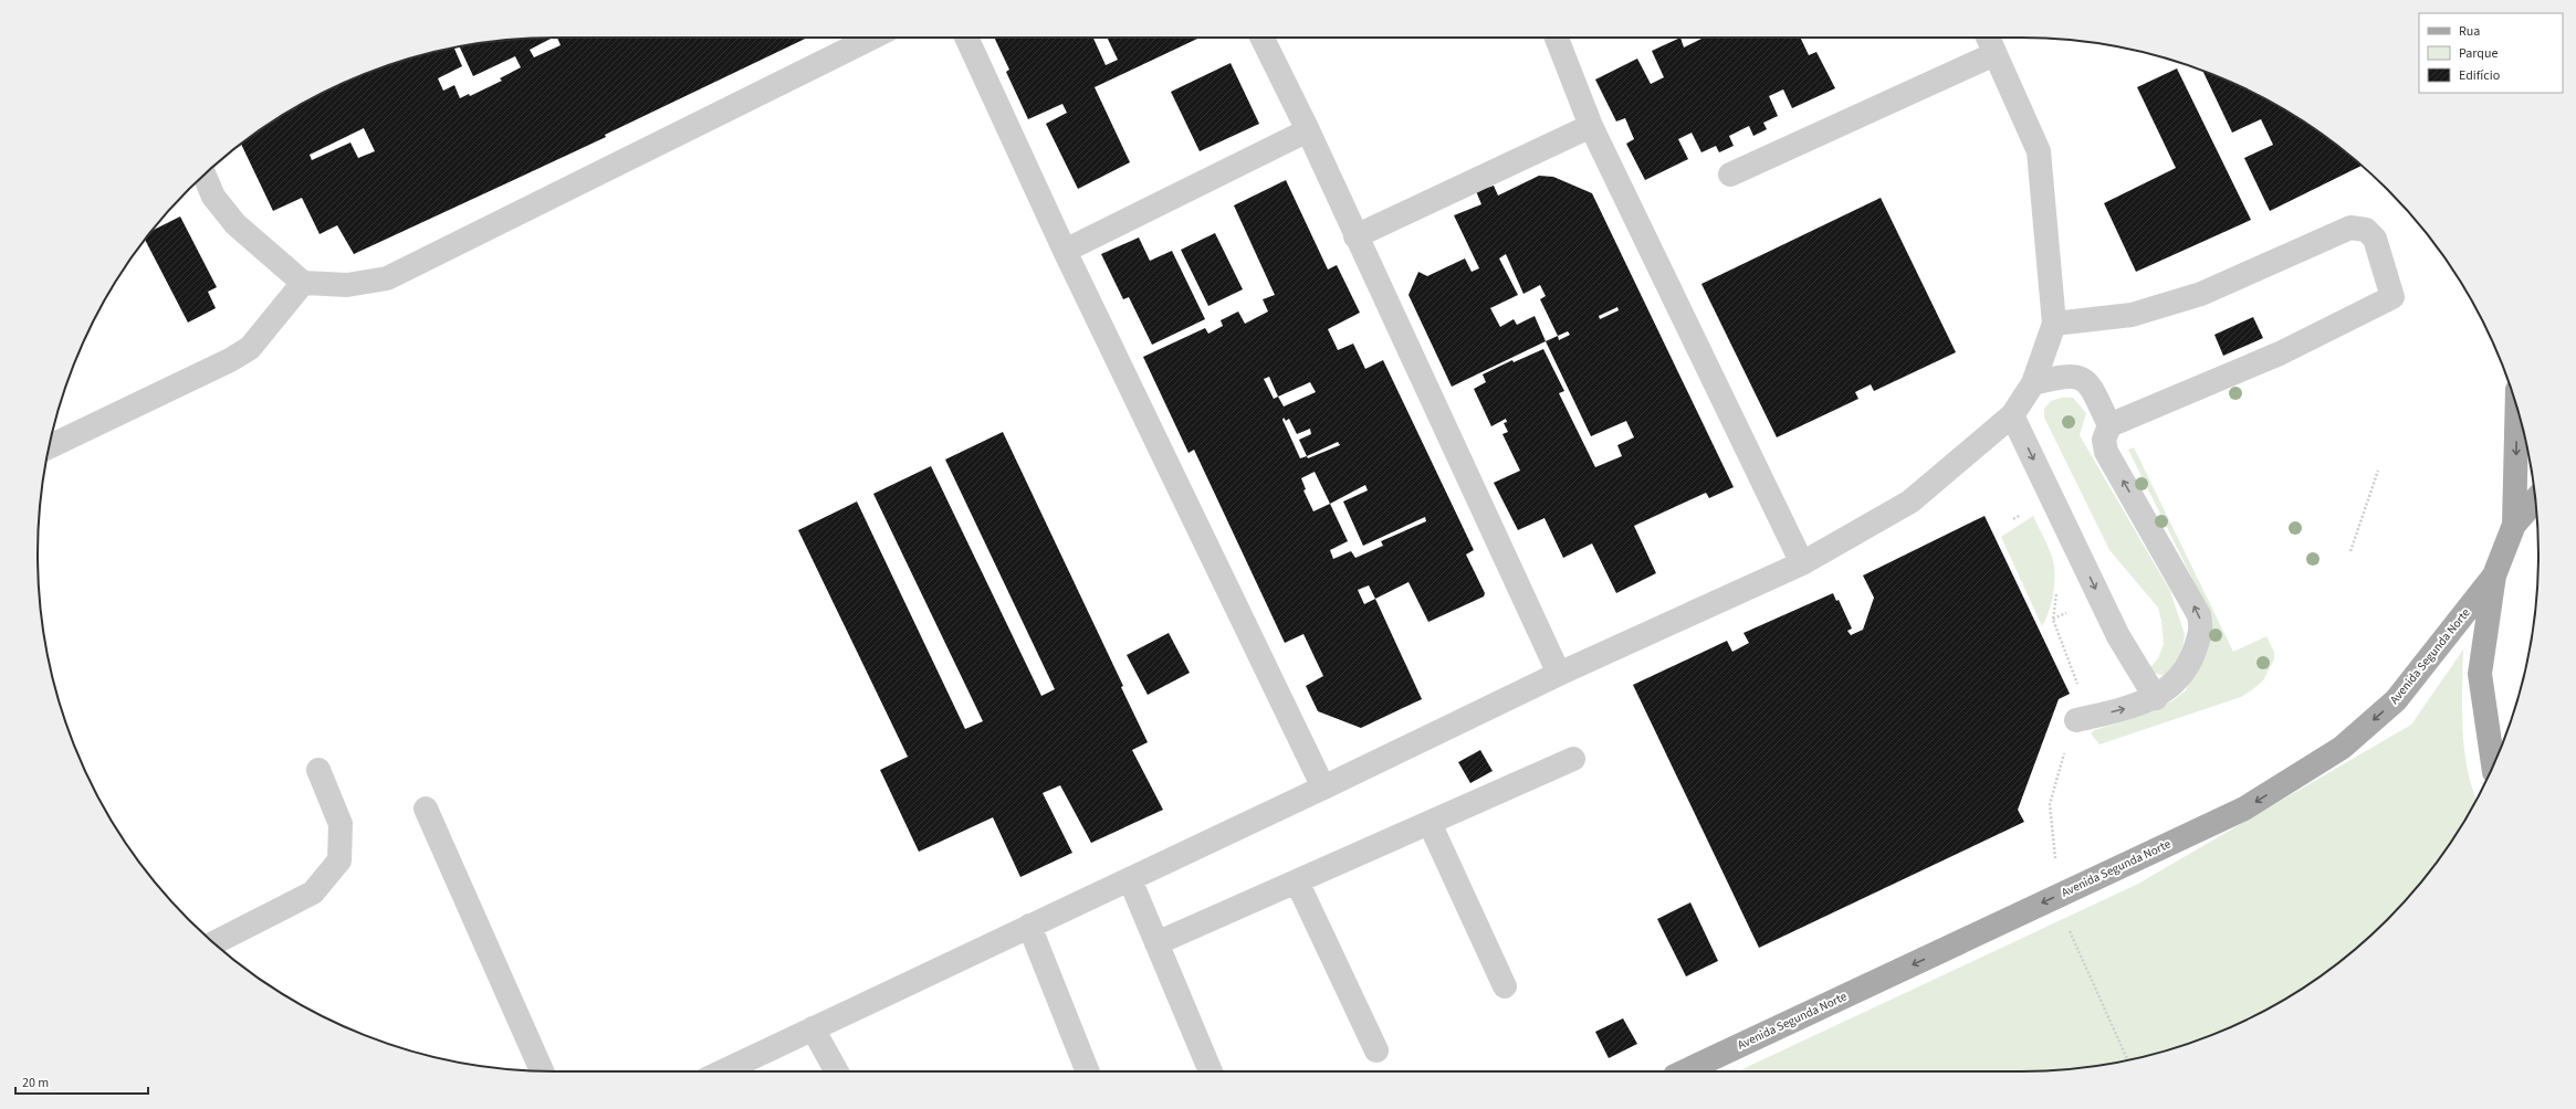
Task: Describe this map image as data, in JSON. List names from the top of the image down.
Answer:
{
  "streets": {
    "main road": ["Avenida Segunda Norte"]
  },
  "one_way": ["Avenida Segunda Norte"],
  "legend": ["Rua", "Parque", "Edifício"],
  "scale_bar": "20 m"
}
